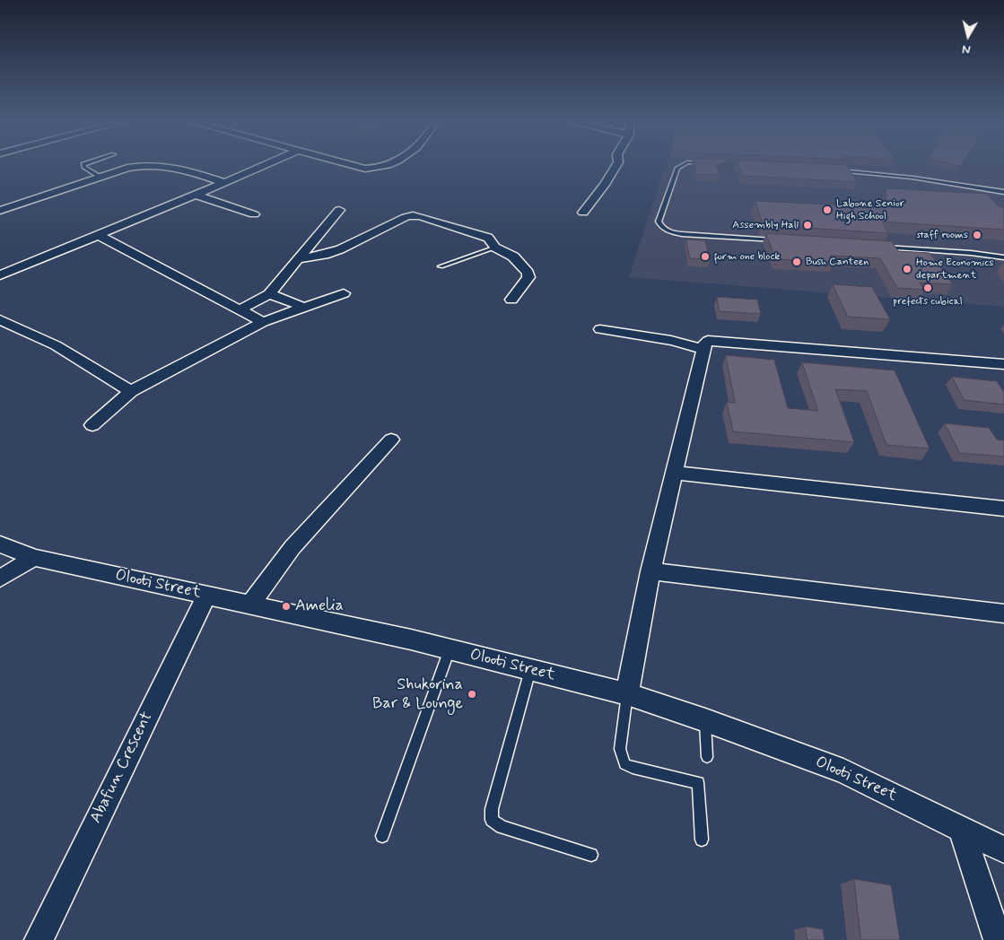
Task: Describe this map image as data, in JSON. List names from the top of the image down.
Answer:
{
  "streets": {
    "street": ["Olooti Street", "Abafun Crescent"]
  },
  "crossings": [
    ["Olooti Street", "Abafun Crescent"]
  ],
  "places": [
    "Labone Senior High School",
    "Assembly Hall",
    "staff rooms",
    "form one block",
    "Bush Canteen",
    "Home Economics department",
    "prefects cubical",
    "Amelia",
    "Shukorina Bar & Lounge"
  ],
  "north": "bottom"
}
